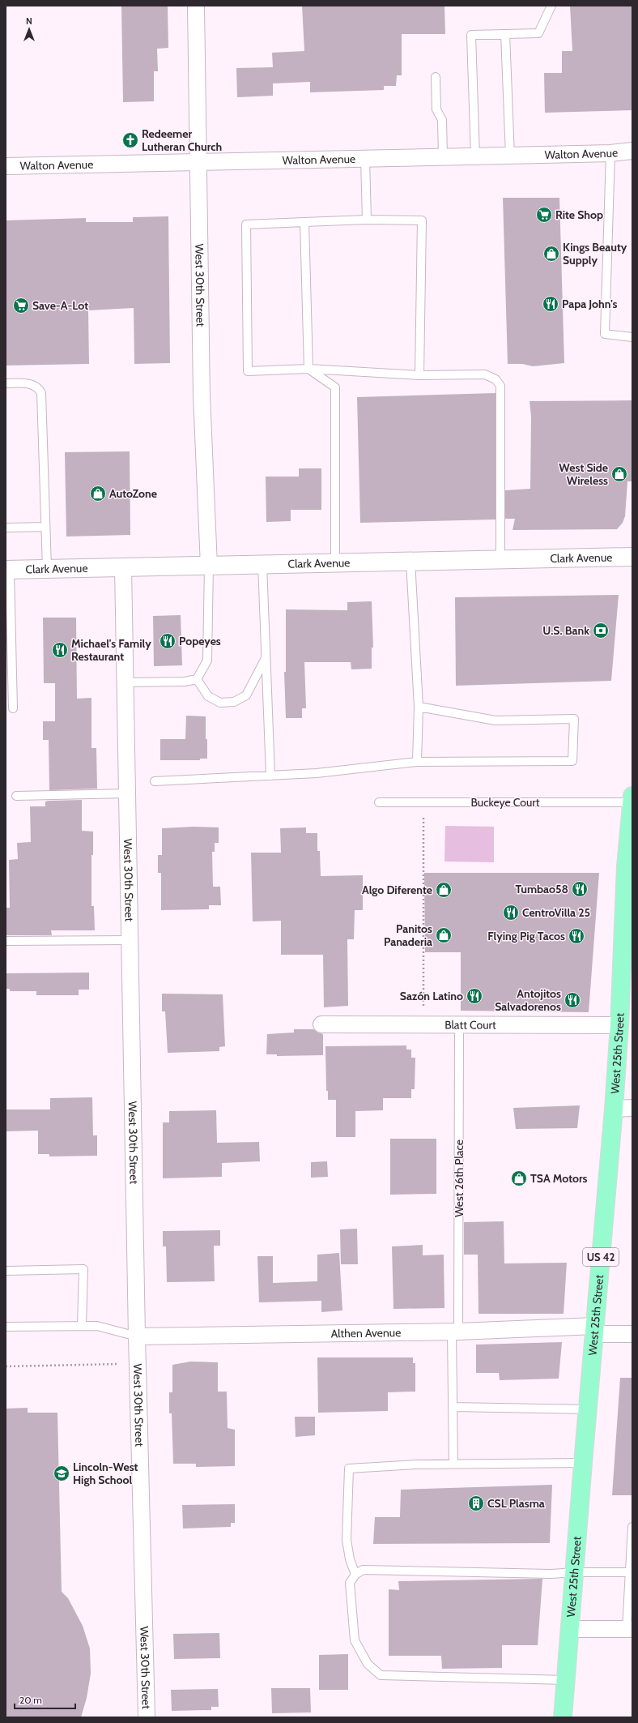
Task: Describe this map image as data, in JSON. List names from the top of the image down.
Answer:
{
  "streets": {
    "main road": ["West 25th Street", "US 42"],
    "street": [
      "Walton Avenue",
      "West 30th Street",
      "Clark Avenue",
      "Blatt Court",
      "Althen Avenue"
    ],
    "lane": ["Buckeye Court", "West 26th Place"]
  },
  "crossings": [
    ["Walton Avenue", "West 30th Street"],
    ["West 30th Street", "Clark Avenue"],
    ["West 30th Street", "Althen Avenue"],
    ["Buckeye Court", "West 25th Street"],
    ["Blatt Court", "West 25th Street"],
    ["Blatt Court", "West 26th Place"],
    ["West 25th Street", "Althen Avenue"],
    ["West 26th Place", "Althen Avenue"]
  ],
  "places": {
    "church": ["Redeemer Lutheran Church"],
    "supermarket": ["Rite Shop", "Save-A-Lot"],
    "shop": [
      "Kings Beauty Supply",
      "West Side Wireless",
      "AutoZone",
      "Algo Diferente",
      "Panitos Panaderia",
      "TSA Motors"
    ],
    "restaurant": [
      "Papa John's",
      "Popeyes",
      "Michael's Family Restaurant",
      "Tumbao58",
      "CentroVilla 25",
      "Flying Pig Tacos",
      "Sazón Latino",
      "Antojitos Salvadorenos"
    ],
    "bank": ["U.S. Bank"],
    "school or university": ["Lincoln-West High School"],
    "building": ["CSL Plasma"]
  },
  "scale_bar": "20 m",
  "north": "top"
}
